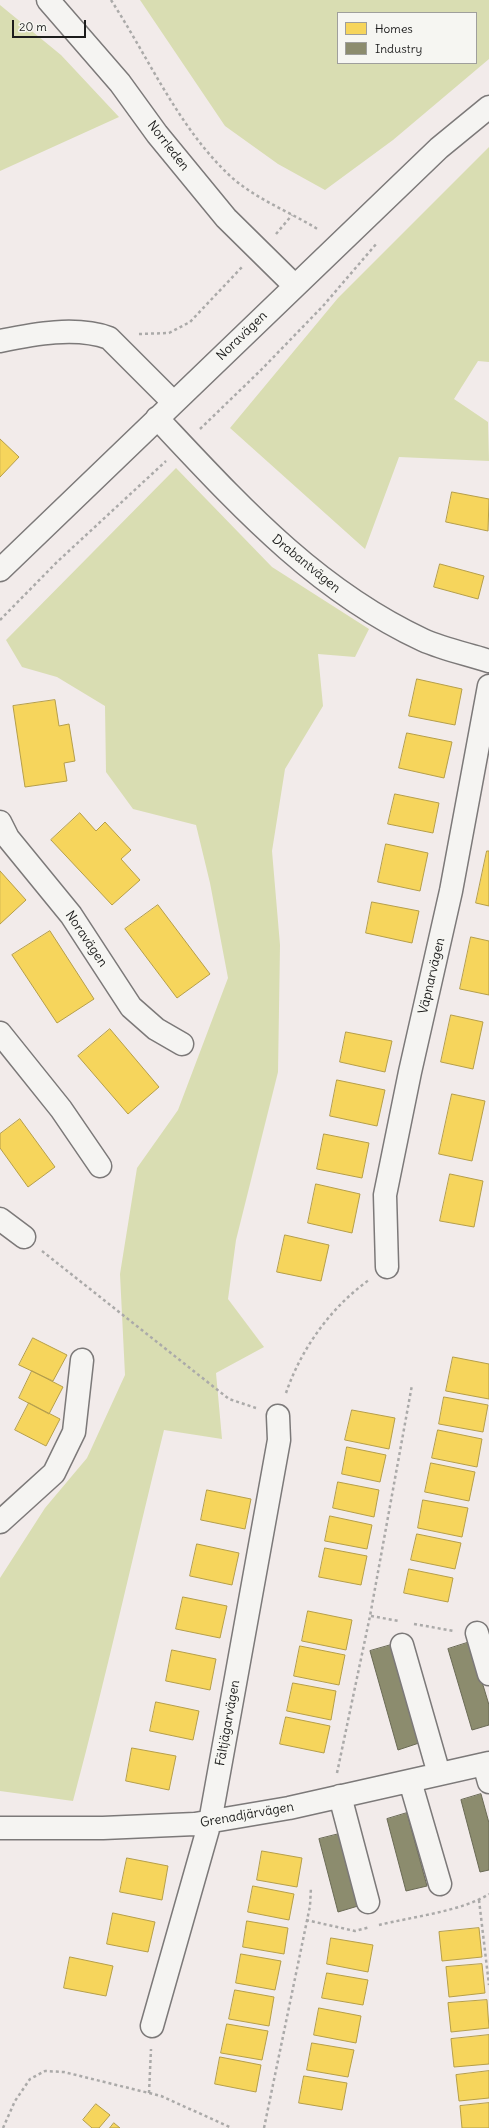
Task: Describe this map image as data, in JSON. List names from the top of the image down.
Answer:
{
  "streets": {
    "street": [
      "Norrleden",
      "Noravägen",
      "Drabantvägen",
      "Väpnarvägen",
      "Fältjägarvägen",
      "Grenadjärvägen"
    ]
  },
  "crossings": [
    ["Norrleden", "Noravägen"],
    ["Noravägen", "Drabantvägen"],
    ["Fältjägarvägen", "Grenadjärvägen"]
  ],
  "legend": ["Homes", "Industry"],
  "scale_bar": "20 m"
}
